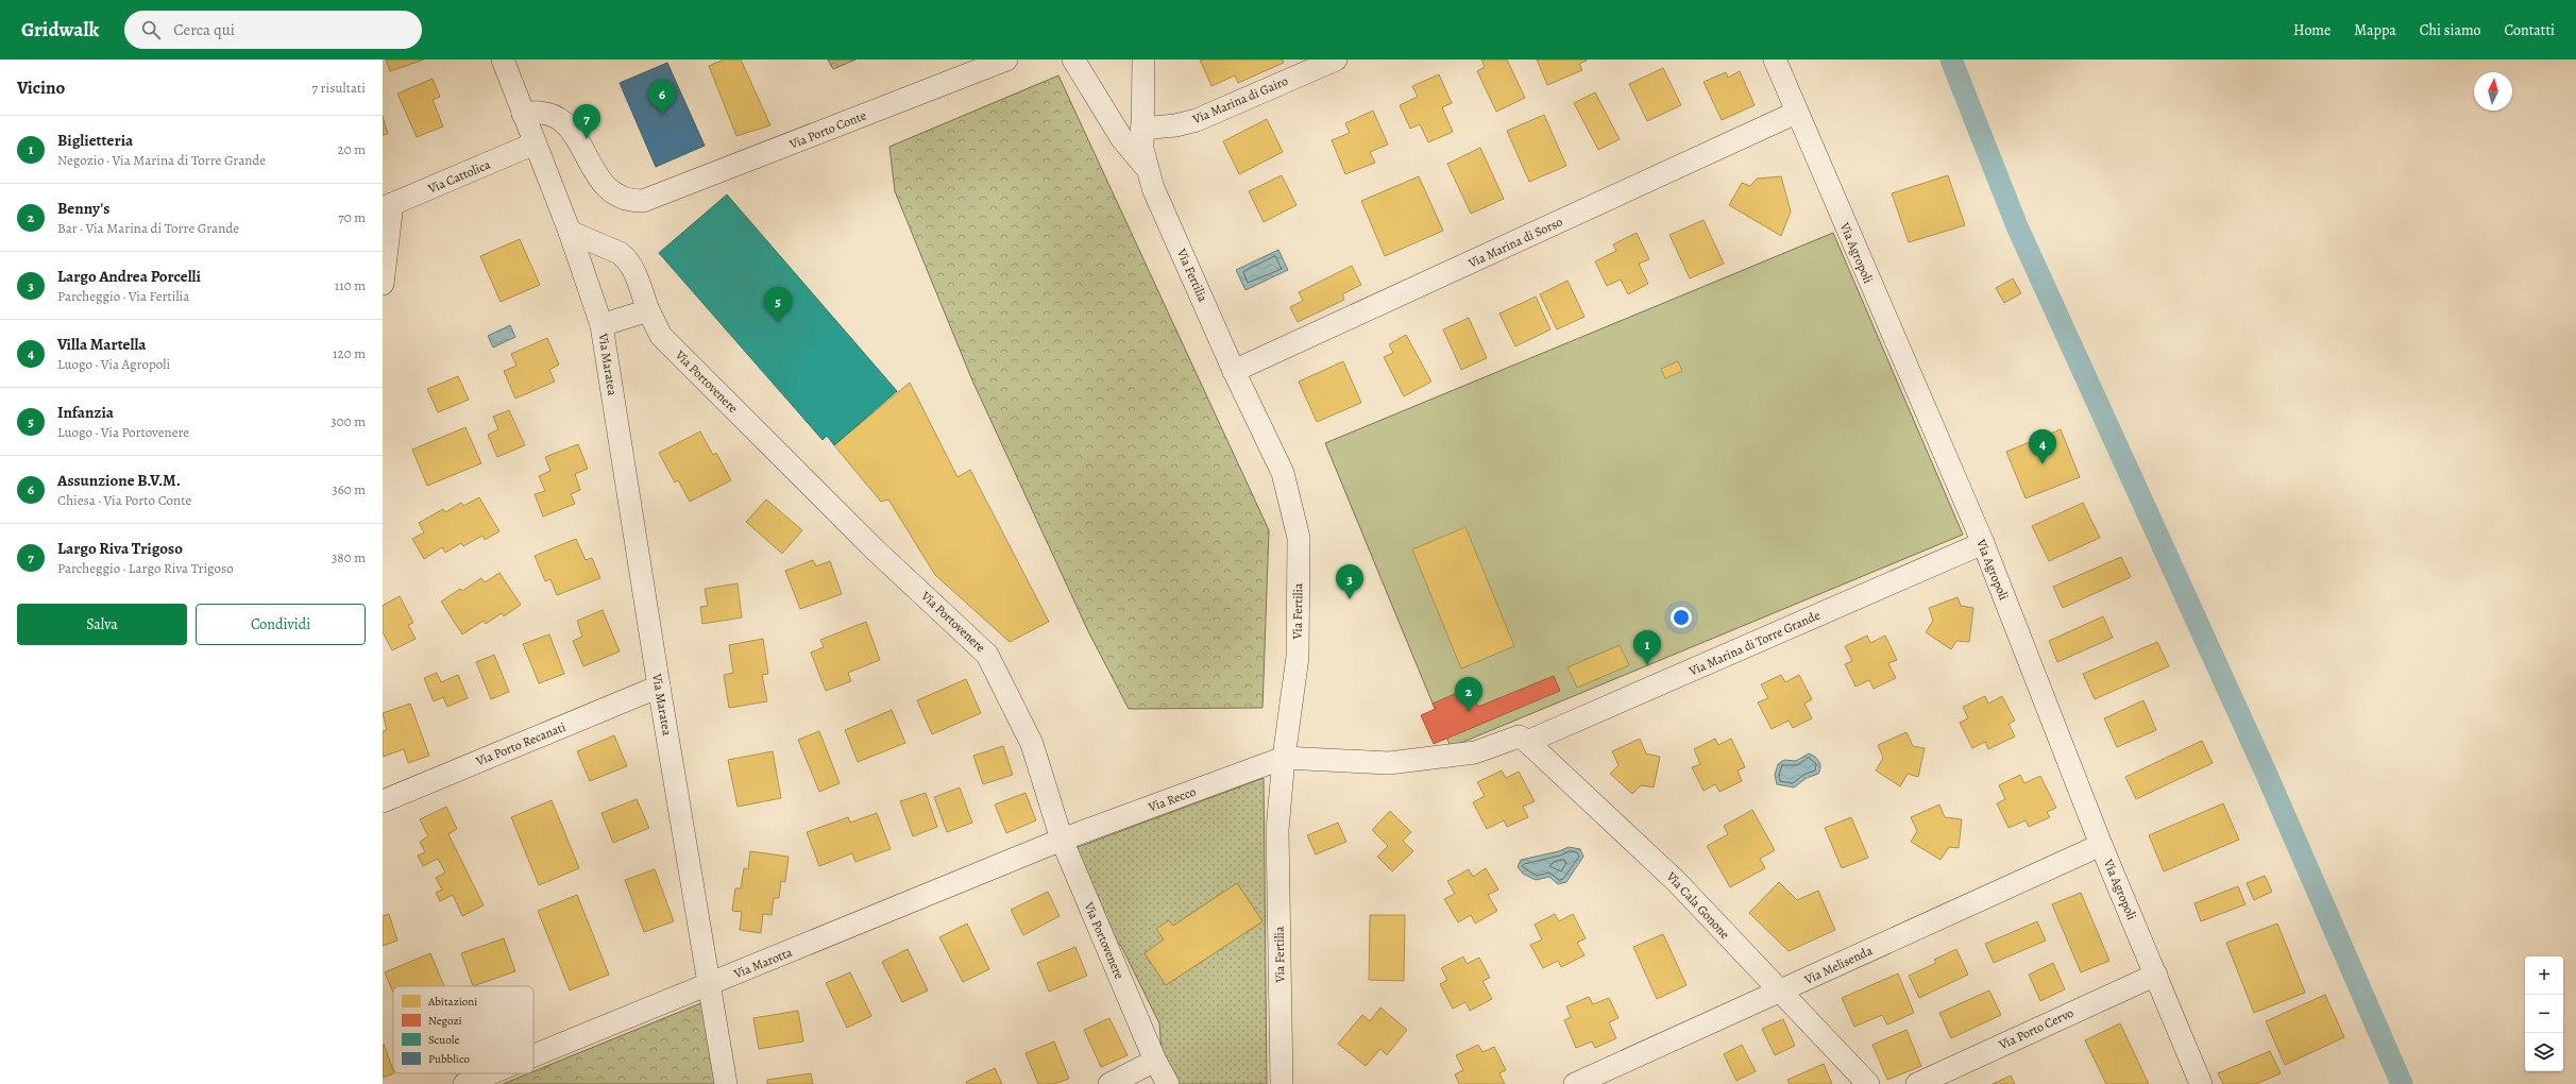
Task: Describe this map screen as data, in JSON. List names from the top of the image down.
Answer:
{
  "streets": {
    "street": [
      "Via Marina di Gairo",
      "Via Porto Conte",
      "Via Cattolica",
      "Via Marina di Sorso",
      "Via Agropoli",
      "Via Fertilia",
      "Via Maratea",
      "Via Portovenere",
      "Via Marina di Torre Grande",
      "Via Porto Recanati",
      "Via Recco",
      "Via Cala Gonone",
      "Via Marotta",
      "Via Melisenda",
      "Via Porto Cervo"
    ]
  },
  "crossings": [
    ["Via Marina di Sorso", "Via Agropoli"],
    ["Via Marina di Sorso", "Via Fertilia"],
    ["Via Agropoli", "Via Marina di Torre Grande"],
    ["Via Agropoli", "Via Melisenda"],
    ["Via Agropoli", "Via Porto Cervo"],
    ["Via Fertilia", "Via Marina di Torre Grande"],
    ["Via Fertilia", "Via Recco"],
    ["Via Maratea", "Via Porto Recanati"],
    ["Via Maratea", "Via Marotta"],
    ["Via Portovenere", "Via Recco"],
    ["Via Portovenere", "Via Marotta"],
    ["Via Marina di Torre Grande", "Via Recco"],
    ["Via Marina di Torre Grande", "Via Cala Gonone"],
    ["Via Recco", "Via Marotta"],
    ["Via Cala Gonone", "Via Melisenda"]
  ],
  "legend": [
    "Abitazioni",
    "Negozi",
    "Scuole",
    "Pubblico"
  ],
  "north": "top",
  "page": {
    "header": "Gridwalk",
    "search": "Cerca qui",
    "nav": [
      "Home",
      "Mappa",
      "Chi siamo",
      "Contatti"
    ],
    "heading": ["Vicino", "7 risultati"],
    "pins": [
      "6",
      "7",
      "5",
      "4",
      "3",
      "1",
      "2"
    ],
    "list": [
      {
        "mark": "1",
        "name": "Biglietteria",
        "note": "Negozio · Via Marina di Torre Grande",
        "value": "20 m"
      },
      {
        "mark": "2",
        "name": "Benny's",
        "note": "Bar · Via Marina di Torre Grande",
        "value": "70 m"
      },
      {
        "mark": "3",
        "name": "Largo Andrea Porcelli",
        "note": "Parcheggio · Via Fertilia",
        "value": "110 m"
      },
      {
        "mark": "4",
        "name": "Villa Martella",
        "note": "Luogo · Via Agropoli",
        "value": "120 m"
      },
      {
        "mark": "5",
        "name": "Infanzia",
        "note": "Luogo · Via Portovenere",
        "value": "300 m"
      },
      {
        "mark": "6",
        "name": "Assunzione B.V.M.",
        "note": "Chiesa · Via Porto Conte",
        "value": "360 m"
      },
      {
        "mark": "7",
        "name": "Largo Riva Trigoso",
        "note": "Parcheggio · Largo Riva Trigoso",
        "value": "380 m"
      }
    ],
    "buttons": ["Salva", "Condividi"],
    "map_buttons": ["+", "−"]
  }
}
